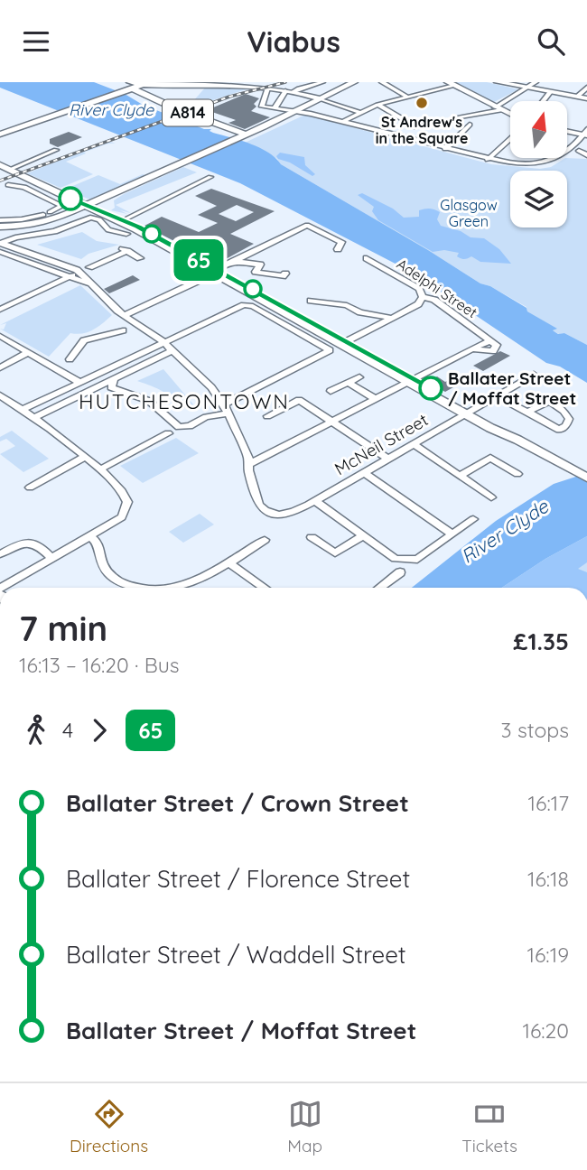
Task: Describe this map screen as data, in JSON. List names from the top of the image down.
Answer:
{
  "streets": {
    "main road": ["A814"],
    "street": ["Adelphi Street", "McNeil Street"]
  },
  "districts": ["HUTCHESONTOWN"],
  "water": ["River Clyde"],
  "parks": ["Glasgow Green"],
  "places": ["St Andrew's in the Square", "Ballater Street / Moffat Street"],
  "lines": ["bus line 65"],
  "north": "top",
  "page": {
    "header": "Viabus",
    "on_map": "65",
    "heading": ["7 min", "16:13 – 16:20 · Bus", "£1.35"],
    "legs": ["4", "65", "3 stops"],
    "list": [
      {
        "name": "Ballater Street / Crown Street",
        "value": "16:17"
      },
      {
        "name": "Ballater Street / Florence Street",
        "value": "16:18"
      },
      {
        "name": "Ballater Street / Waddell Street",
        "value": "16:19"
      },
      {
        "name": "Ballater Street / Moffat Street",
        "value": "16:20"
      }
    ],
    "tabs": ["Directions", "Map", "Tickets"]
  }
}
